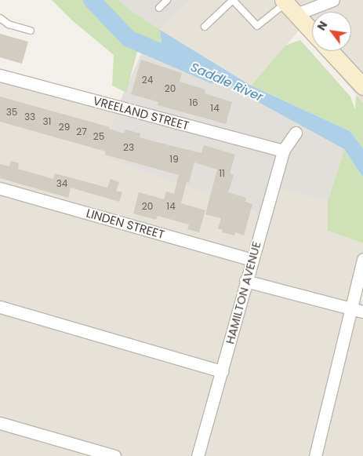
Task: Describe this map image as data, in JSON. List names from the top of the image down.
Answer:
{
  "streets": {
    "street": ["VREELAND STREET", "LINDEN STREET", "HAMILTON AVENUE"]
  },
  "crossings": [
    ["VREELAND STREET", "HAMILTON AVENUE"],
    ["LINDEN STREET", "HAMILTON AVENUE"]
  ],
  "water": ["Saddle River"],
  "house_numbers": [
    "24",
    "20",
    "16",
    "14",
    "35",
    "33",
    "31",
    "29",
    "27",
    "25",
    "23",
    "19",
    "11",
    "34",
    "20",
    "14"
  ],
  "north": "top left"
}
